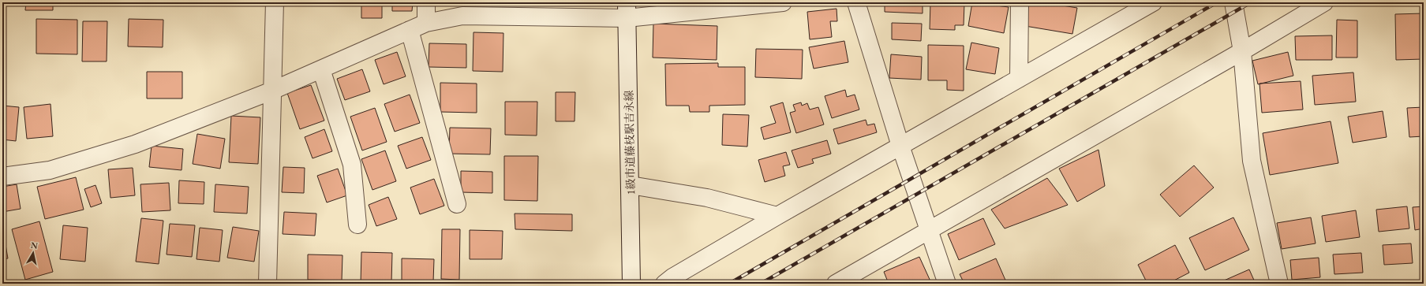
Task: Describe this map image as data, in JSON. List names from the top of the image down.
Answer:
{
  "streets": {
    "street": ["1級市道藤枝駅吉永線"]
  },
  "north": "top"
}
